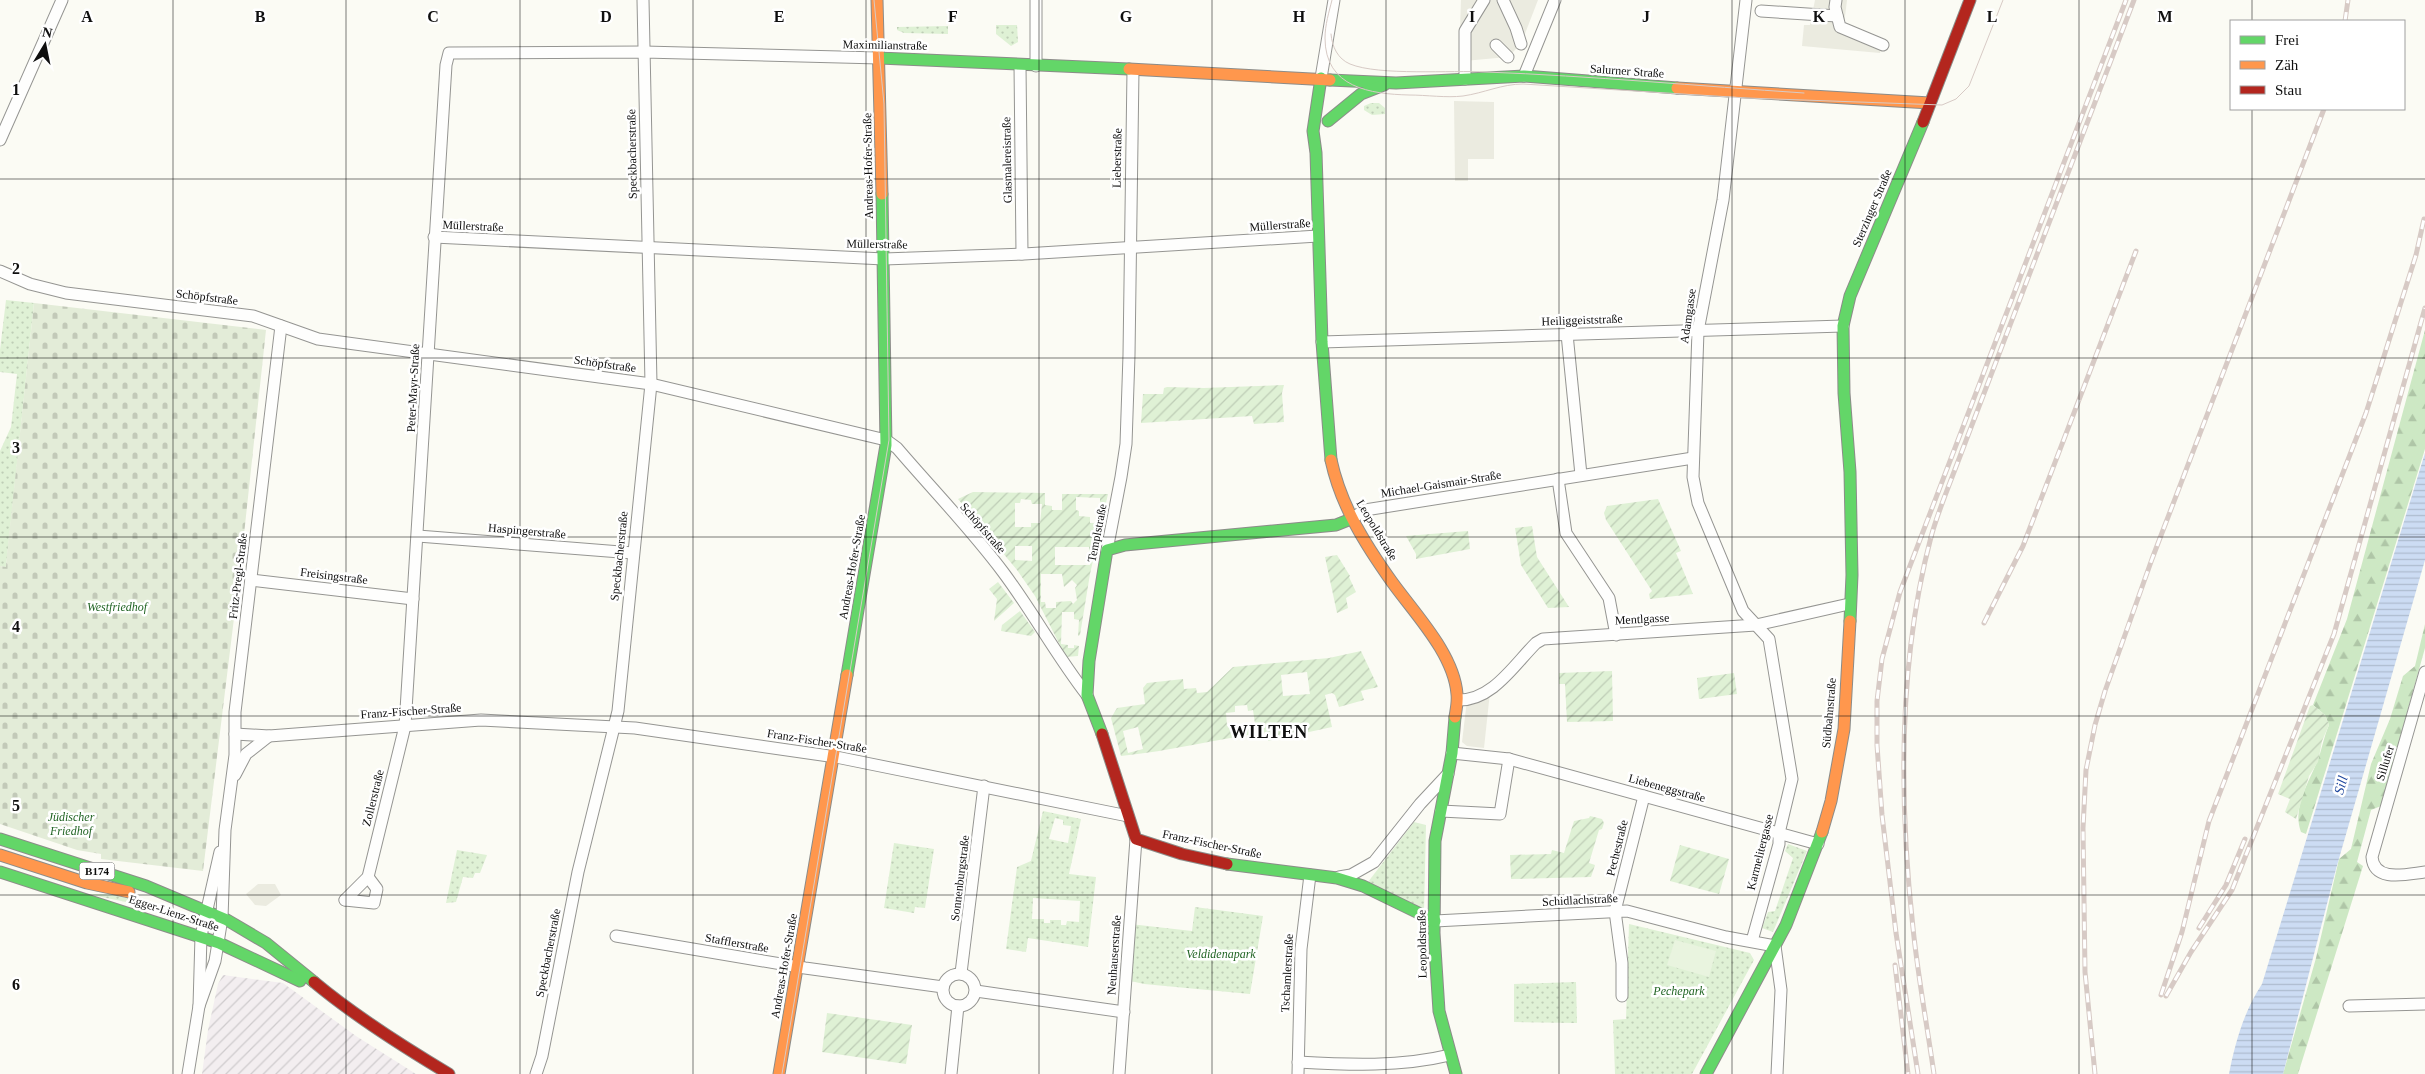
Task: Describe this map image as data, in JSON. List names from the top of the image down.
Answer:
{
  "streets": {
    "street": [
      "Maximilianstraße",
      "Salurner Straße",
      "Speckbacherstraße",
      "Lieberstraße",
      "Glasmalereistraße",
      "Andreas-Hofer-Straße",
      "Sterzinger Straße",
      "Müllerstraße",
      "Schöpfstraße",
      "Adamgasse",
      "Heiliggeiststraße",
      "Peter-Mayr-Straße",
      "Michael-Gaismair-Straße",
      "Leopoldstraße",
      "Haspingerstraße",
      "Templstraße",
      "Fritz-Pregl-Straße",
      "Freisingstraße",
      "Mentlgasse",
      "Franz-Fischer-Straße",
      "Südbahnstraße",
      "Sillufer",
      "Liebeneggstraße",
      "Zollerstraße",
      "Pechestraße",
      "Karmelitergasse",
      "B174",
      "Sonnenburgstraße",
      "Schidlachstraße",
      "Egger-Lienz-Straße",
      "Stafflerstraße",
      "Neuhauserstraße",
      "Tschamlerstraße"
    ]
  },
  "crossings": [
    ["Maximilianstraße", "Salurner Straße"],
    ["Maximilianstraße", "Speckbacherstraße"],
    ["Maximilianstraße", "Lieberstraße"],
    ["Maximilianstraße", "Glasmalereistraße"],
    ["Maximilianstraße", "Andreas-Hofer-Straße"],
    ["Maximilianstraße", "Peter-Mayr-Straße"],
    ["Maximilianstraße", "Leopoldstraße"],
    ["Salurner Straße", "Sterzinger Straße"],
    ["Salurner Straße", "Adamgasse"],
    ["Salurner Straße", "Leopoldstraße"],
    ["Speckbacherstraße", "Müllerstraße"],
    ["Speckbacherstraße", "Schöpfstraße"],
    ["Speckbacherstraße", "Haspingerstraße"],
    ["Speckbacherstraße", "Franz-Fischer-Straße"],
    ["Lieberstraße", "Müllerstraße"],
    ["Lieberstraße", "Templstraße"],
    ["Glasmalereistraße", "Müllerstraße"],
    ["Andreas-Hofer-Straße", "Müllerstraße"],
    ["Andreas-Hofer-Straße", "Schöpfstraße"],
    ["Andreas-Hofer-Straße", "Franz-Fischer-Straße"],
    ["Andreas-Hofer-Straße", "Stafflerstraße"],
    ["Sterzinger Straße", "Heiliggeiststraße"],
    ["Sterzinger Straße", "Südbahnstraße"],
    ["Müllerstraße", "Peter-Mayr-Straße"],
    ["Müllerstraße", "Leopoldstraße"],
    ["Müllerstraße", "Templstraße"],
    ["Schöpfstraße", "Peter-Mayr-Straße"],
    ["Schöpfstraße", "Templstraße"],
    ["Schöpfstraße", "Fritz-Pregl-Straße"],
    ["Adamgasse", "Heiliggeiststraße"],
    ["Adamgasse", "Michael-Gaismair-Straße"],
    ["Adamgasse", "Mentlgasse"],
    ["Adamgasse", "Karmelitergasse"],
    ["Heiliggeiststraße", "Leopoldstraße"],
    ["Heiliggeiststraße", "Südbahnstraße"],
    ["Peter-Mayr-Straße", "Haspingerstraße"],
    ["Peter-Mayr-Straße", "Freisingstraße"],
    ["Peter-Mayr-Straße", "Franz-Fischer-Straße"],
    ["Peter-Mayr-Straße", "Zollerstraße"],
    ["Michael-Gaismair-Straße", "Leopoldstraße"],
    ["Michael-Gaismair-Straße", "Templstraße"],
    ["Leopoldstraße", "Mentlgasse"],
    ["Leopoldstraße", "Franz-Fischer-Straße"],
    ["Leopoldstraße", "Liebeneggstraße"],
    ["Leopoldstraße", "Schidlachstraße"],
    ["Templstraße", "Franz-Fischer-Straße"],
    ["Fritz-Pregl-Straße", "Freisingstraße"],
    ["Fritz-Pregl-Straße", "Franz-Fischer-Straße"],
    ["Fritz-Pregl-Straße", "Egger-Lienz-Straße"],
    ["Mentlgasse", "Südbahnstraße"],
    ["Mentlgasse", "Karmelitergasse"],
    ["Franz-Fischer-Straße", "Zollerstraße"],
    ["Franz-Fischer-Straße", "Sonnenburgstraße"],
    ["Franz-Fischer-Straße", "Schidlachstraße"],
    ["Franz-Fischer-Straße", "Neuhauserstraße"],
    ["Franz-Fischer-Straße", "Tschamlerstraße"],
    ["Südbahnstraße", "Liebeneggstraße"],
    ["Liebeneggstraße", "Pechestraße"],
    ["Liebeneggstraße", "Karmelitergasse"],
    ["Pechestraße", "Schidlachstraße"],
    ["Karmelitergasse", "Schidlachstraße"],
    ["Sonnenburgstraße", "Stafflerstraße"]
  ],
  "districts": ["WILTEN"],
  "water": ["Sill"],
  "parks": [
    "Westfriedhof",
    "Jüdischer Friedhof",
    "Veldidenapark",
    "Pechepark"
  ],
  "legend": ["Frei", "Zäh", "Stau"],
  "north": "top",
  "grid": {
    "columns": [
      "A",
      "B",
      "C",
      "D",
      "E",
      "F",
      "G",
      "H",
      "I",
      "J",
      "K",
      "L",
      "M"
    ],
    "rows": [
      "1",
      "2",
      "3",
      "4",
      "5",
      "6"
    ]
  }
}
